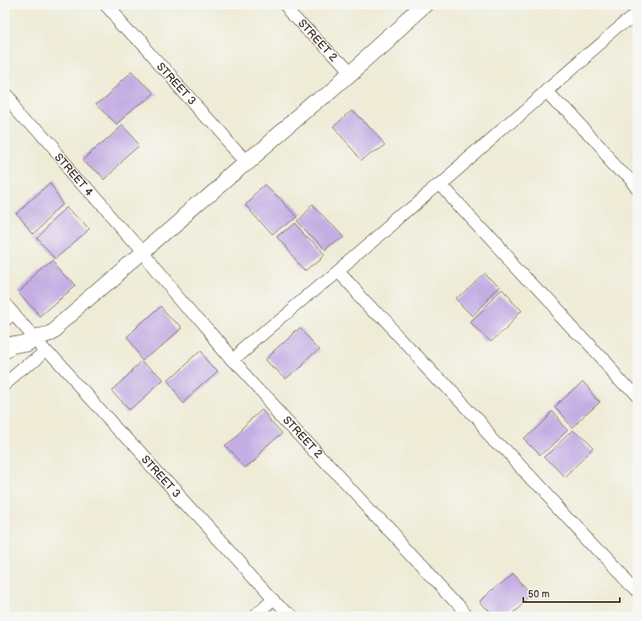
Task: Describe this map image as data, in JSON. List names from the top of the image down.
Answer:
{
  "streets": {
    "street": ["STREET 2", "STREET 3", "STREET 4"]
  },
  "crossings": [
    ["STREET 2", "STREET 4"]
  ],
  "scale_bar": "50 m"
}
